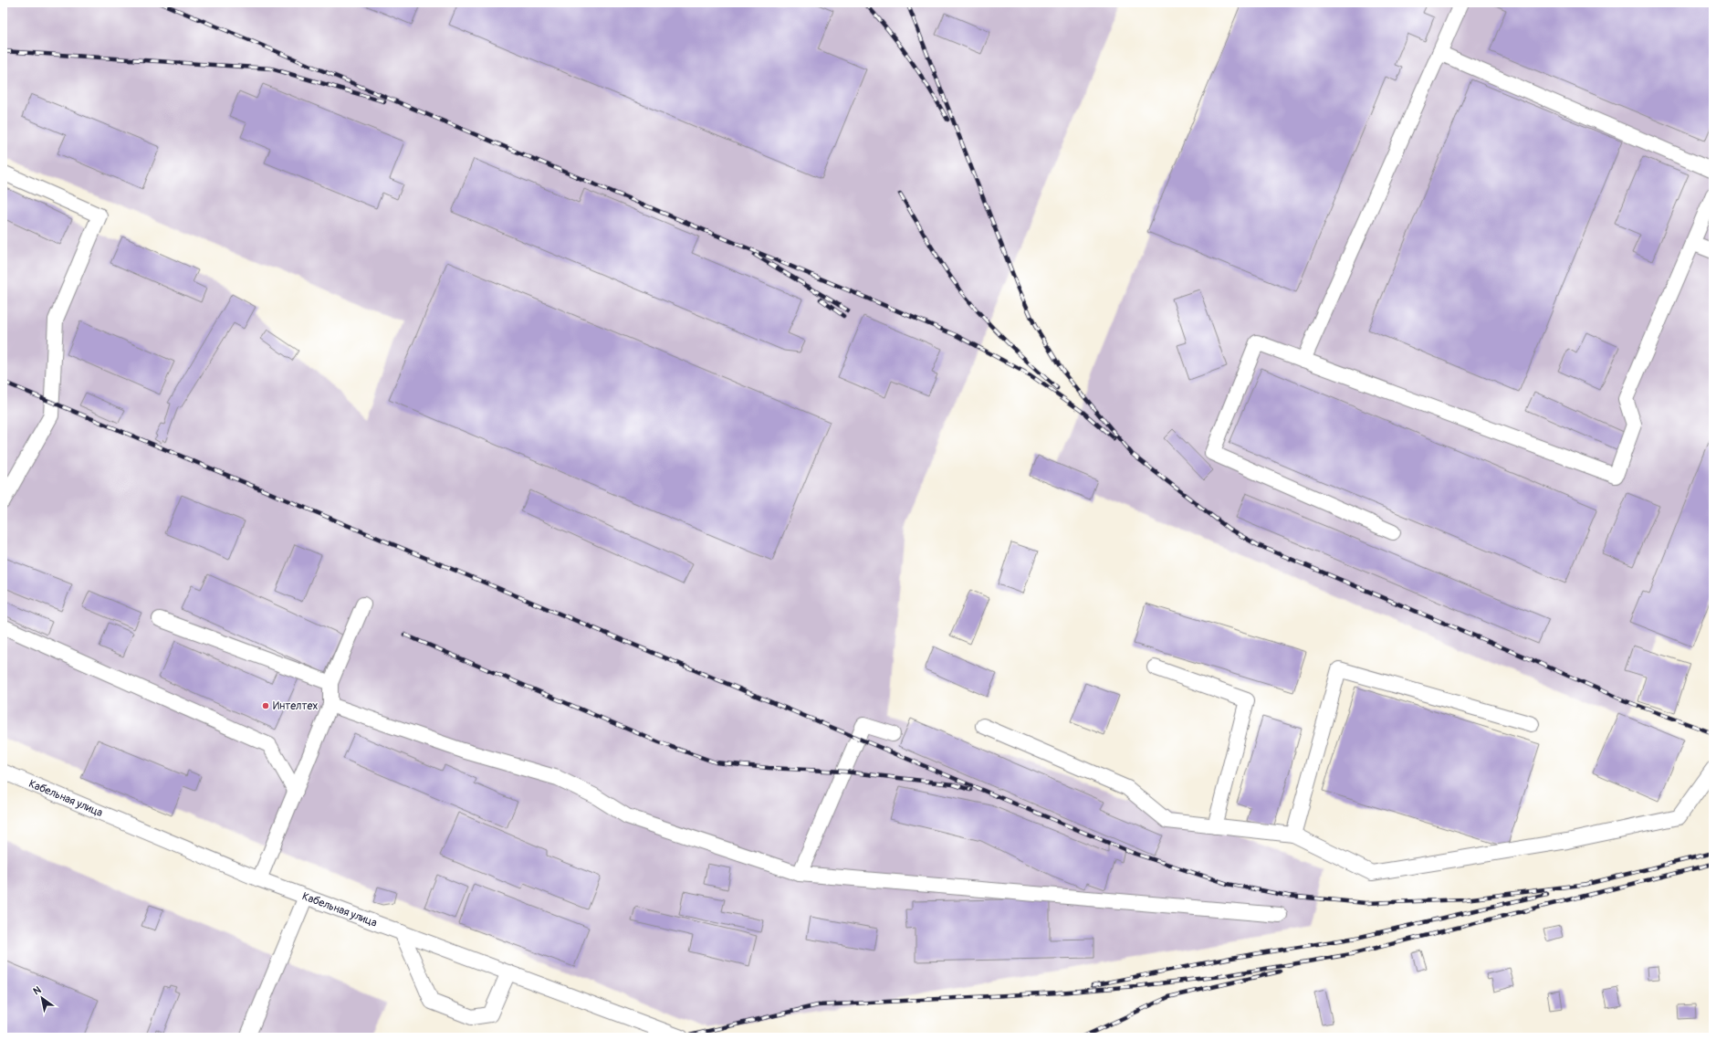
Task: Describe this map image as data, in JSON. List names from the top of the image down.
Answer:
{
  "streets": {
    "street": ["Кабельная улица"]
  },
  "places": ["Интелтех"],
  "north": "top left"
}
